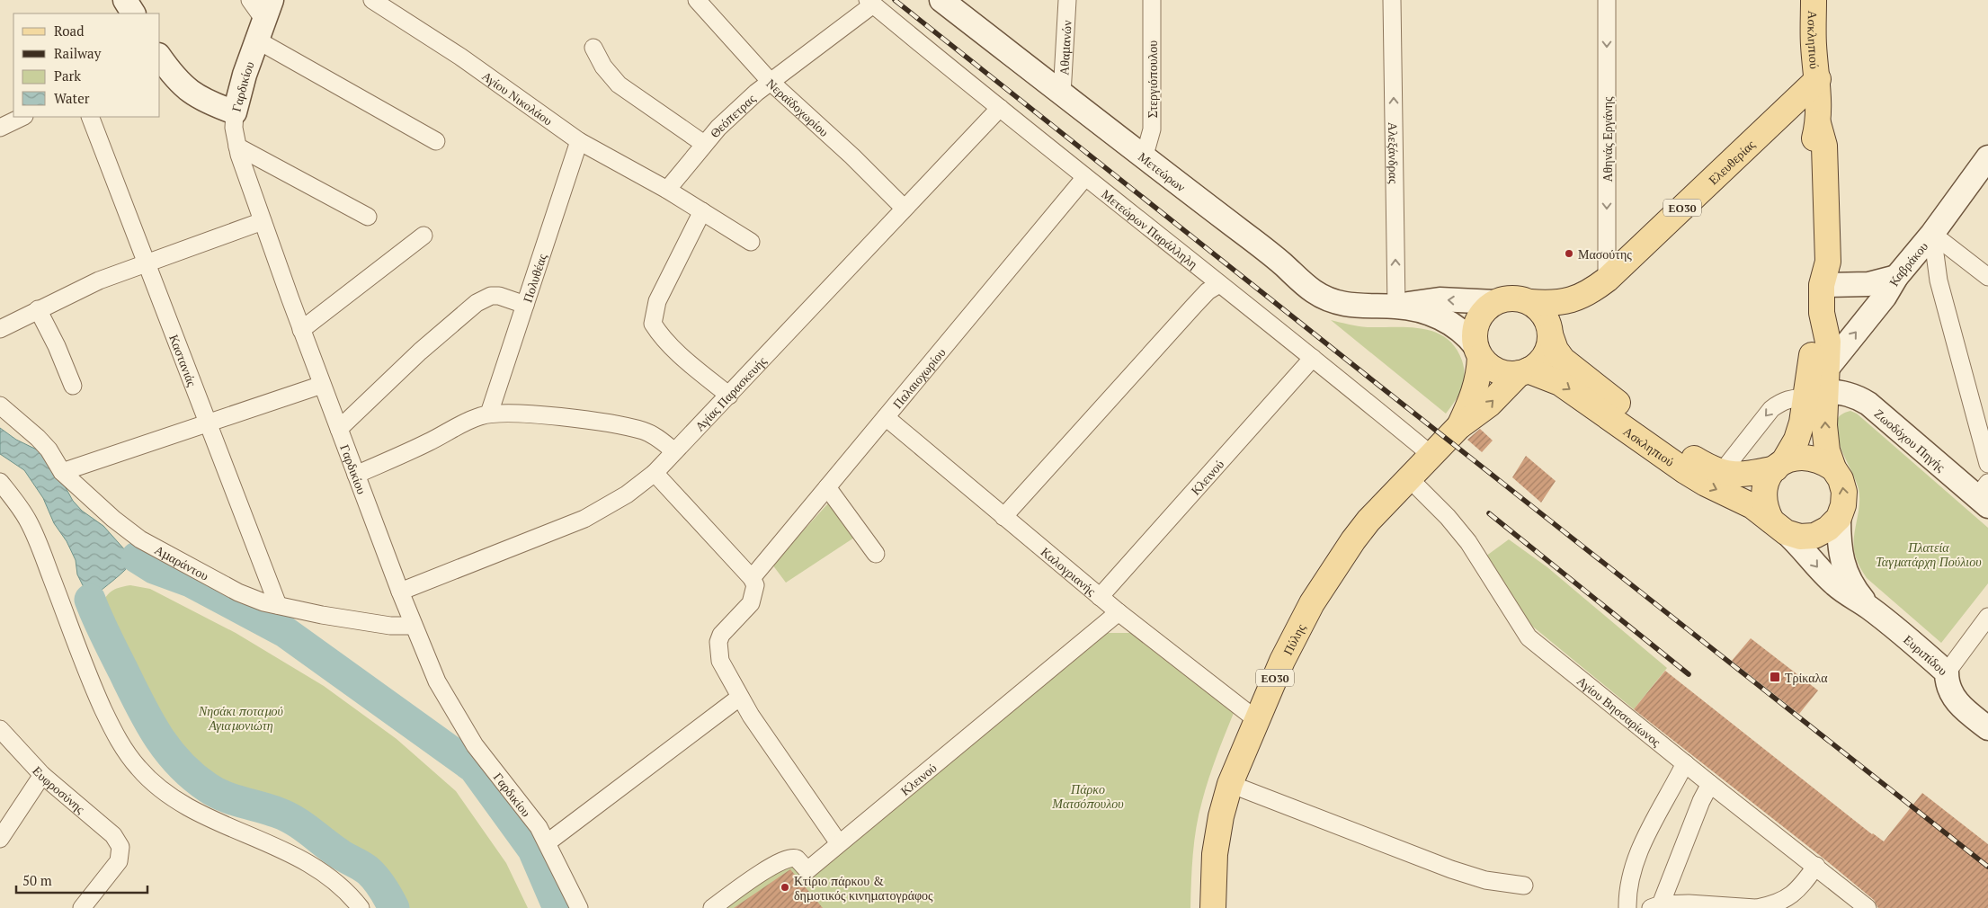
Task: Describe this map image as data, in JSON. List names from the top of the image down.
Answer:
{
  "streets": {
    "main road": [
      "Ασκληπιού",
      "Ελευθερίας",
      "ΕΟ30",
      "Πύλης"
    ],
    "street": [
      "Αθαμανών",
      "Στεργιόπουλου",
      "Γαρδικίου",
      "Αγίου Νικολάου",
      "Νεραϊδοχωρίου",
      "Θεόπετρας",
      "Αθηνάς Εργάνης",
      "Αλεξάνδρας",
      "Μετεώρων",
      "Μετεώρων Παράλληλη",
      "Καβράκου",
      "Πολυθέας",
      "Καστανιάς",
      "Παλαιοχωρίου",
      "Αγίας Παρασκευής",
      "Ζωοδόχου Πηγής",
      "Κλεινού",
      "Αμαράντου",
      "Καλογριανής",
      "Ευριπίδου",
      "Αγίου Βησσαρίωνος",
      "Ευφροσύνης"
    ]
  },
  "crossings": [
    ["Ασκληπιού", "Ελευθερίας"],
    ["Ασκληπιού", "Μετεώρων"],
    ["Ασκληπιού", "ΕΟ30"],
    ["Ασκληπιού", "Καβράκου"],
    ["Ασκληπιού", "Ζωοδόχου Πηγής"],
    ["Ασκληπιού", "Ευριπίδου"],
    ["Αθαμανών", "Μετεώρων"],
    ["Στεργιόπουλου", "Μετεώρων"],
    ["Γαρδικίου", "Αγίας Παρασκευής"],
    ["Γαρδικίου", "Αμαράντου"],
    ["Αγίου Νικολάου", "Θεόπετρας"],
    ["Αγίου Νικολάου", "Πολυθέας"],
    ["Νεραϊδοχωρίου", "Θεόπετρας"],
    ["Νεραϊδοχωρίου", "Αγίας Παρασκευής"],
    ["Θεόπετρας", "Μετεώρων Παράλληλη"],
    ["Αθηνάς Εργάνης", "Ελευθερίας"],
    ["Αλεξάνδρας", "Μετεώρων"],
    ["Ελευθερίας", "Μετεώρων"],
    ["Ελευθερίας", "ΕΟ30"],
    ["Μετεώρων", "ΕΟ30"],
    ["ΕΟ30", "Μετεώρων Παράλληλη"],
    ["ΕΟ30", "Πύλης"],
    ["Μετεώρων Παράλληλη", "Παλαιοχωρίου"],
    ["Μετεώρων Παράλληλη", "Αγίας Παρασκευής"],
    ["Μετεώρων Παράλληλη", "Κλεινού"],
    ["Μετεώρων Παράλληλη", "Πύλης"],
    ["Καβράκου", "Ζωοδόχου Πηγής"],
    ["Καστανιάς", "Αμαράντου"],
    ["Παλαιοχωρίου", "Καλογριανής"],
    ["Κλεινού", "Καλογριανής"],
    ["Καλογριανής", "Πύλης"],
    ["Πύλης", "Αγίου Βησσαρίωνος"]
  ],
  "one_way": ["Αθηνάς Εργάνης", "Αλεξάνδρας", "Καβράκου"],
  "parks": ["Πλατεία Ταγματάρχη Πούλιου", "Νησάκι ποταμού Αγιαμονιώτη", "Πάρκο Ματσόπουλου"],
  "places": {
    "other": ["Μασούτης", "Κτίριο πάρκου & δημοτικός κινηματογράφος"],
    "transit": ["Τρίκαλα"]
  },
  "legend": [
    "Road",
    "Railway",
    "Park",
    "Water"
  ],
  "scale_bar": "50 m"
}
